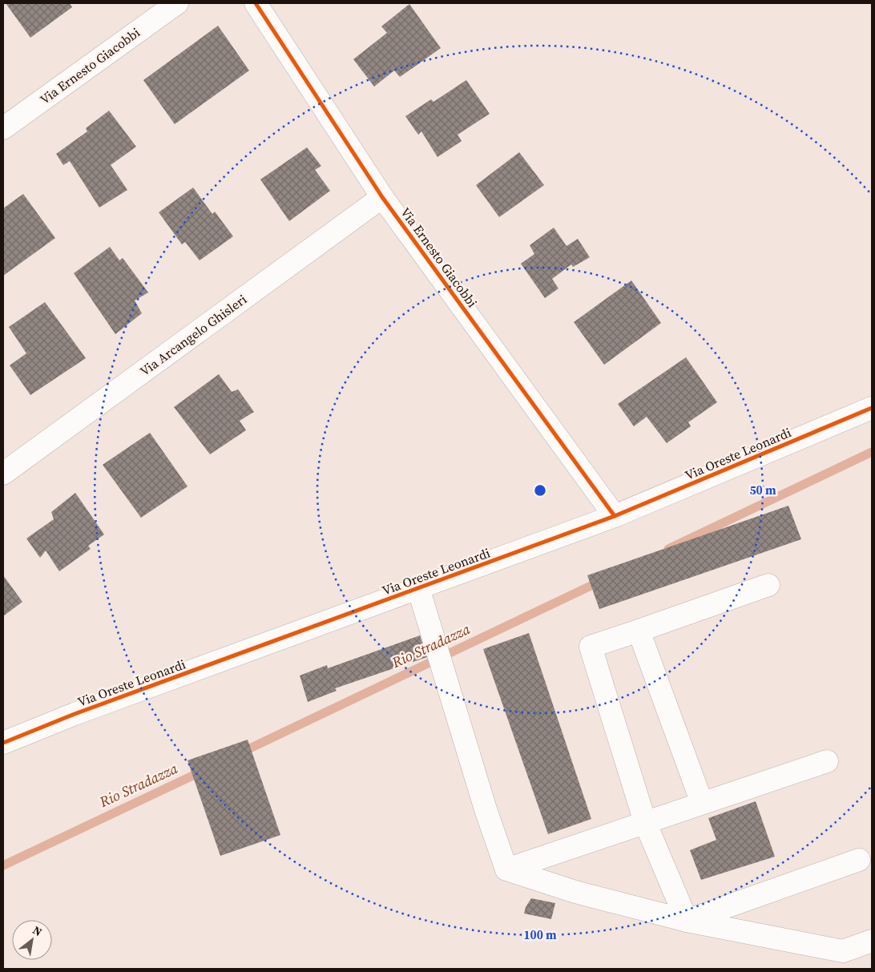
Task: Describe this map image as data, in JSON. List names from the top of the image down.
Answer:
{
  "streets": {
    "street": ["Via Ernesto Giacobbi", "Via Arcangelo Ghisleri", "Via Oreste Leonardi"]
  },
  "crossings": [
    ["Via Ernesto Giacobbi", "Via Arcangelo Ghisleri"],
    ["Via Ernesto Giacobbi", "Via Oreste Leonardi"]
  ],
  "water": ["Rio Stradazza"],
  "north": "top right",
  "rings": ["50 m", "100 m"]
}
